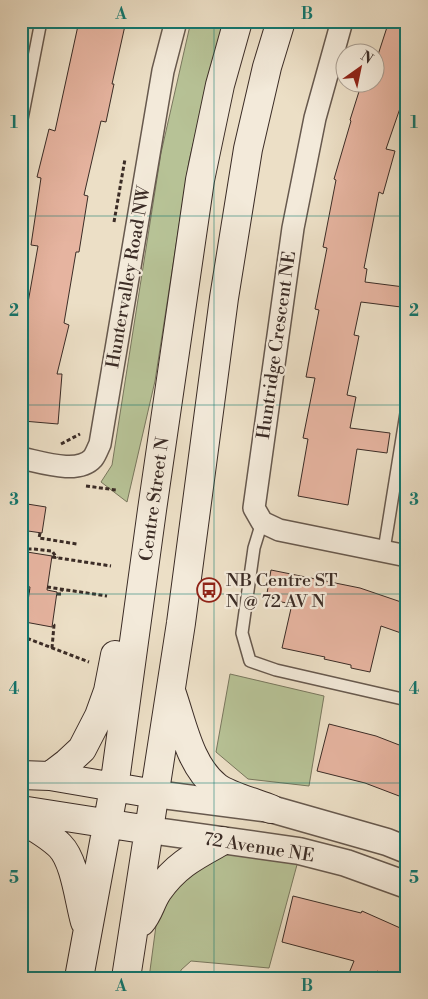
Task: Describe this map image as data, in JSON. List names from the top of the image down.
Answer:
{
  "streets": {
    "main road": ["Centre Street N", "72 Avenue NE"],
    "street": ["Huntervalley Road NW", "Huntridge Crescent NE"]
  },
  "crossings": [
    ["Centre Street N", "72 Avenue NE"]
  ],
  "places": {
    "bus stop": ["NB Centre ST N @ 72 AV N"]
  },
  "north": "top right",
  "grid": {
    "columns": ["A", "B"],
    "rows": [
      "1",
      "2",
      "3",
      "4",
      "5"
    ]
  }
}
